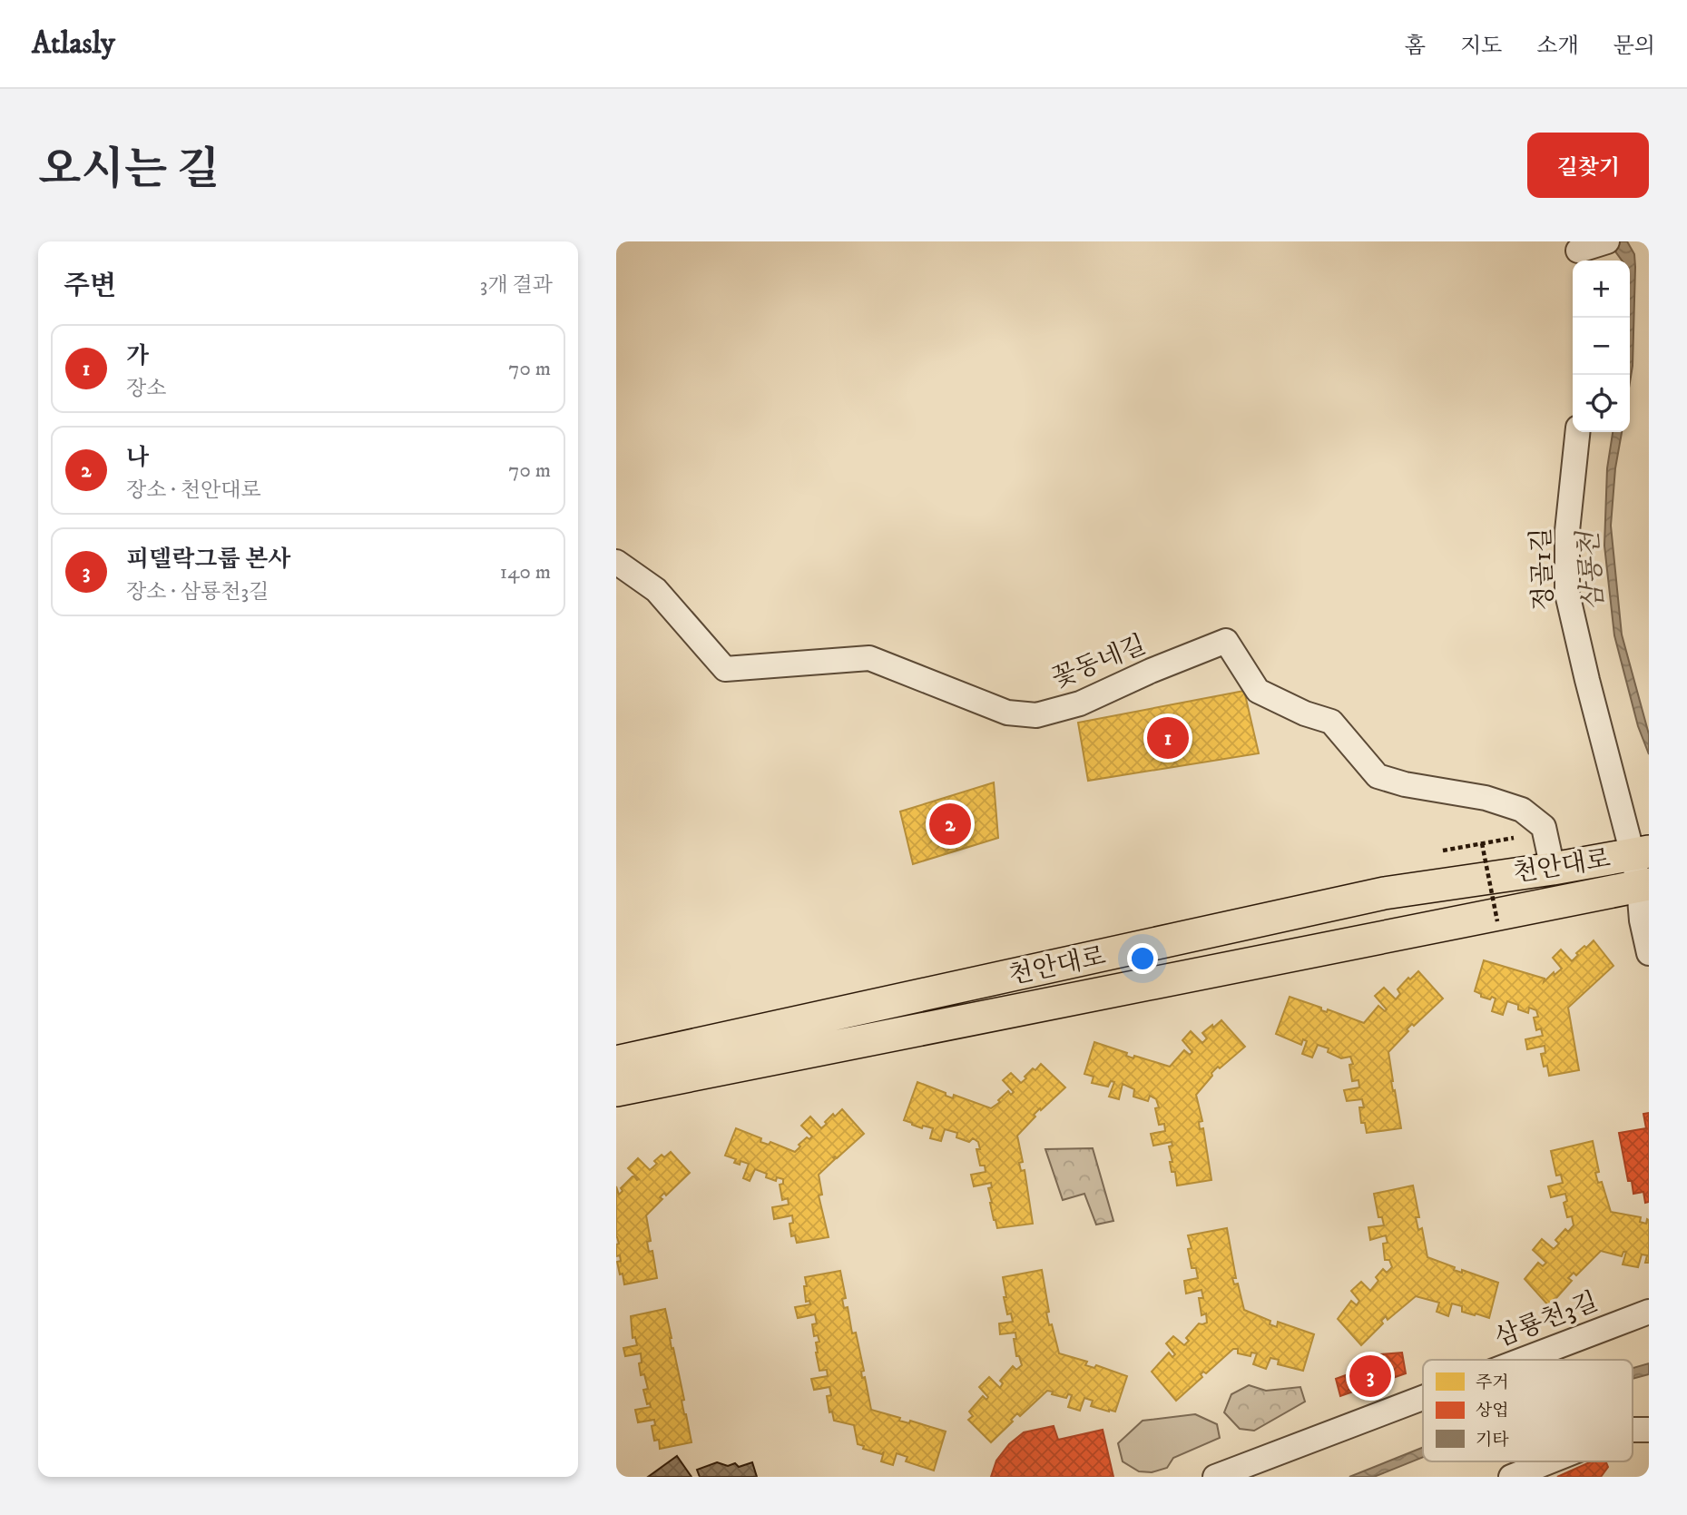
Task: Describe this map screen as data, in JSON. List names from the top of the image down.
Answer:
{
  "streets": {
    "main road": ["천안대로"],
    "street": ["정골1길", "꽃동네길", "삼룡천3길"]
  },
  "crossings": [
    ["정골1길", "천안대로"],
    ["꽃동네길", "천안대로"]
  ],
  "water": ["삼룡천"],
  "legend": ["주거", "상업", "기타"],
  "page": {
    "header": "Atlasly",
    "nav": [
      "홈",
      "지도",
      "소개",
      "문의"
    ],
    "title": "오시는 길",
    "buttons": "길찾기",
    "heading": ["주변", "3개 결과"],
    "map_buttons": ["+", "−"],
    "list": [
      {
        "mark": "1",
        "name": "가",
        "note": "장소",
        "value": "70 m"
      },
      {
        "mark": "2",
        "name": "나",
        "note": "장소 · 천안대로",
        "value": "70 m"
      },
      {
        "mark": "3",
        "name": "피델락그룹 본사",
        "note": "장소 · 삼룡천3길",
        "value": "140 m"
      }
    ],
    "pins": ["1", "2", "3"]
  }
}
